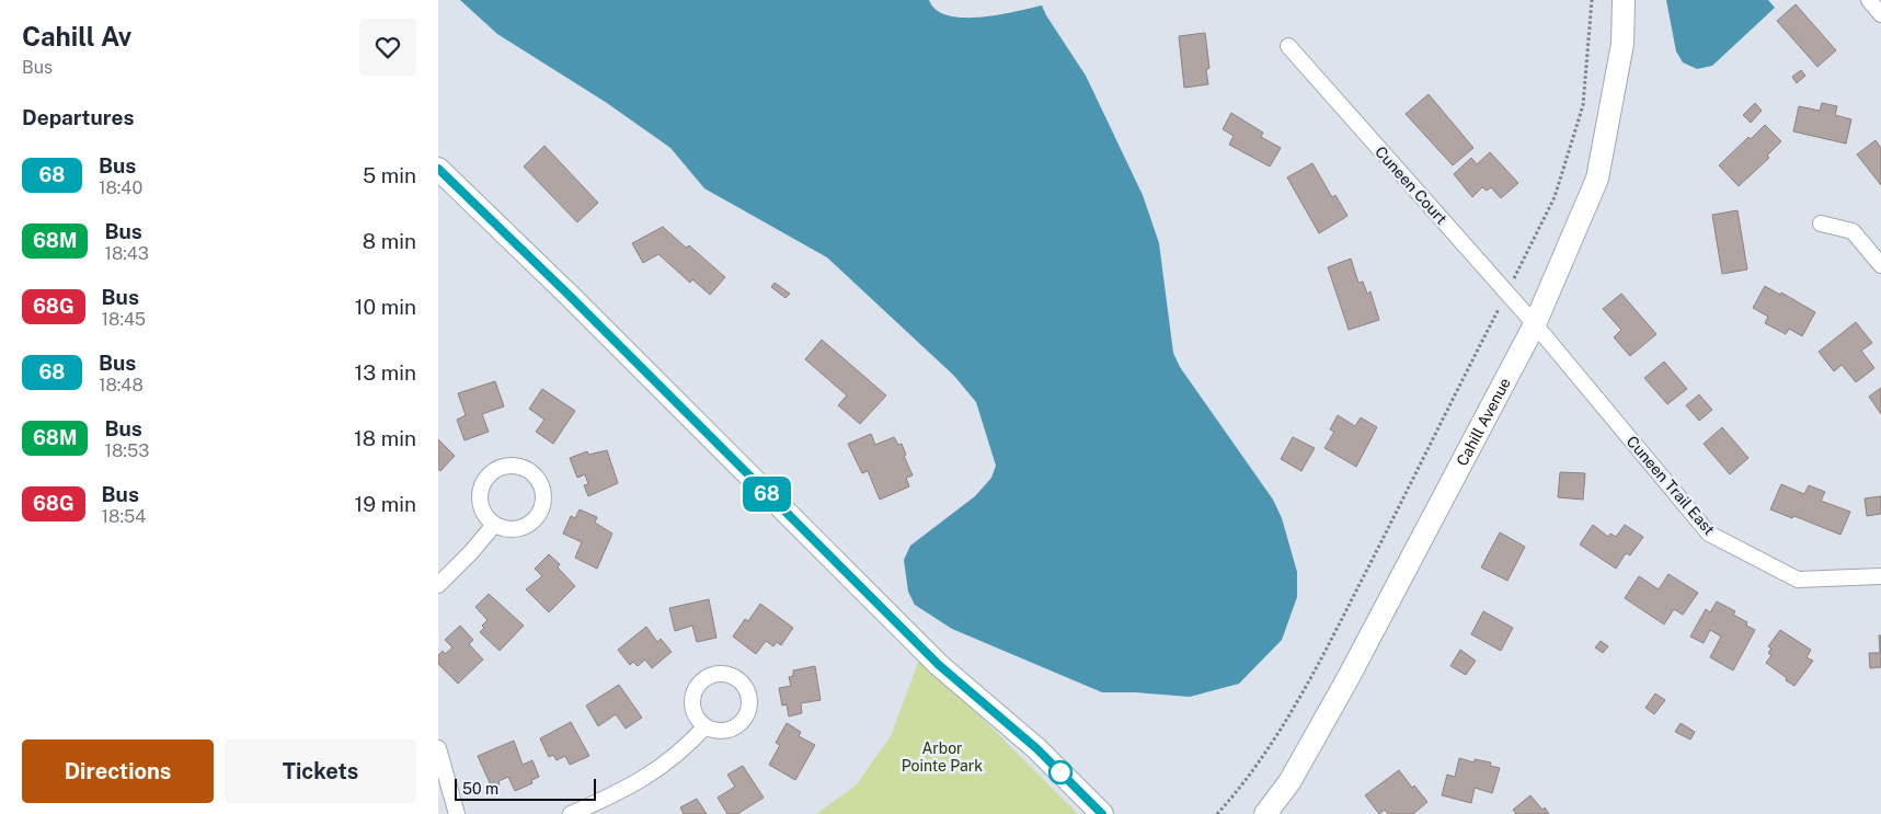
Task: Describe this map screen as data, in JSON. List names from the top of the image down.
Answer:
{
  "streets": {
    "street": ["Cuneen Court", "Cahill Avenue", "Cuneen Trail East"]
  },
  "crossings": [
    ["Cuneen Court", "Cahill Avenue"],
    ["Cuneen Court", "Cuneen Trail East"],
    ["Cahill Avenue", "Cuneen Trail East"]
  ],
  "parks": ["Arbor Pointe Park"],
  "lines": ["bus line 68"],
  "scale_bar": "50 m",
  "page": {
    "heading": [
      ["Cahill Av", "Bus"],
      "Departures"
    ],
    "on_map": "68",
    "list": [
      {
        "mark": "68",
        "name": "Bus",
        "note": "18:40",
        "value": "5 min"
      },
      {
        "mark": "68M",
        "name": "Bus",
        "note": "18:43",
        "value": "8 min"
      },
      {
        "mark": "68G",
        "name": "Bus",
        "note": "18:45",
        "value": "10 min"
      },
      {
        "mark": "68",
        "name": "Bus",
        "note": "18:48",
        "value": "13 min"
      },
      {
        "mark": "68M",
        "name": "Bus",
        "note": "18:53",
        "value": "18 min"
      },
      {
        "mark": "68G",
        "name": "Bus",
        "note": "18:54",
        "value": "19 min"
      }
    ],
    "buttons": ["Directions", "Tickets"],
    "scale": "50 m"
  }
}
